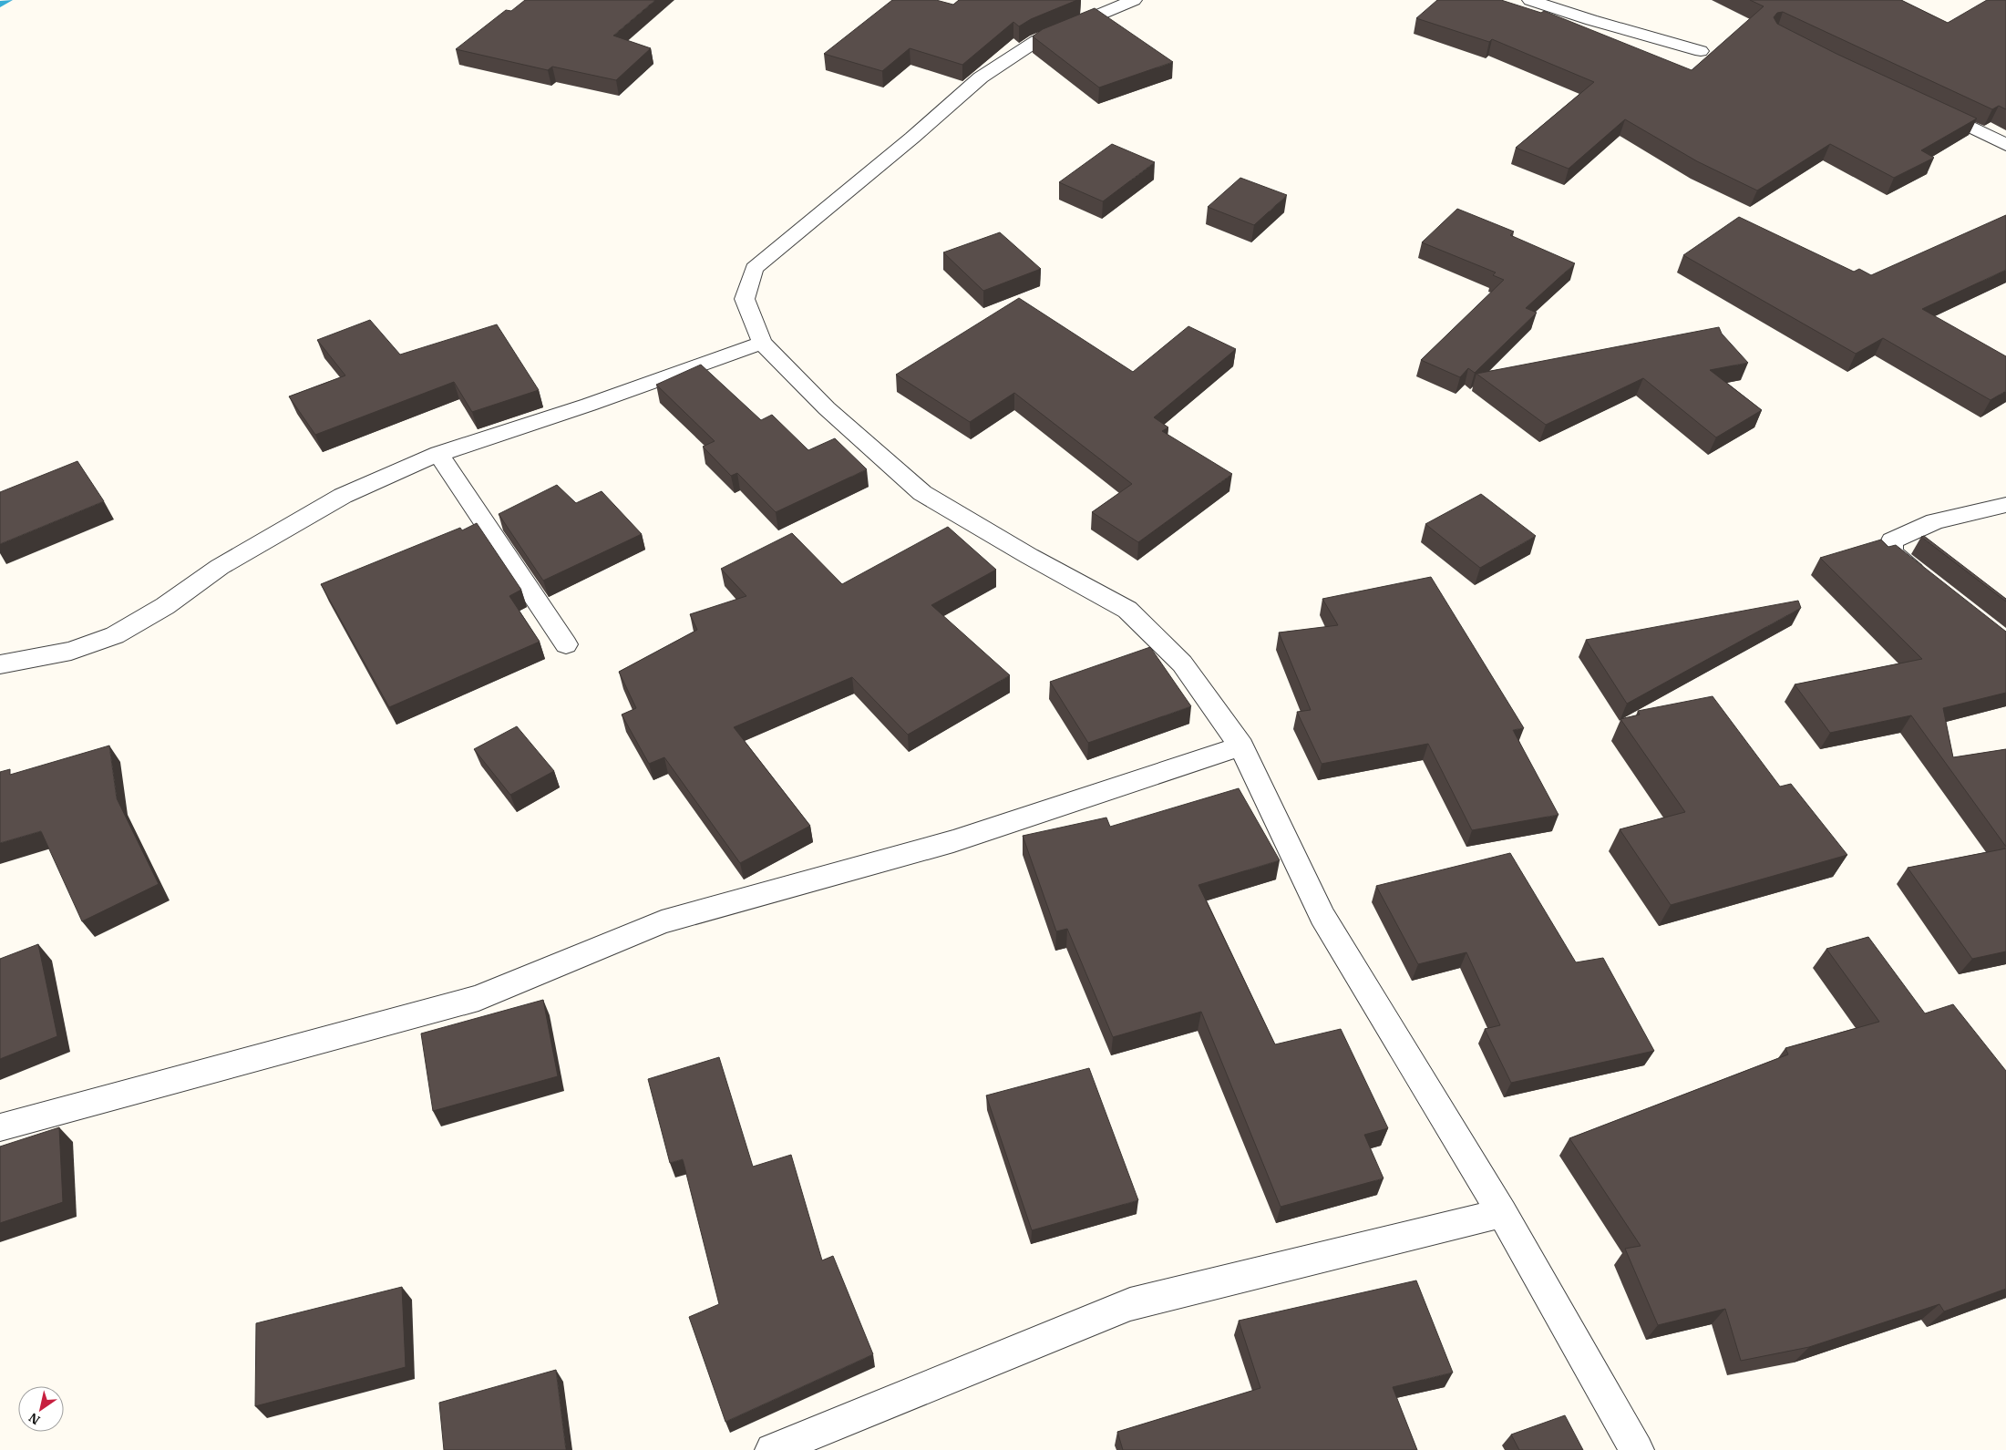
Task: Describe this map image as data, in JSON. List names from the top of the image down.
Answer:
{
  "north": "bottom left"
}
